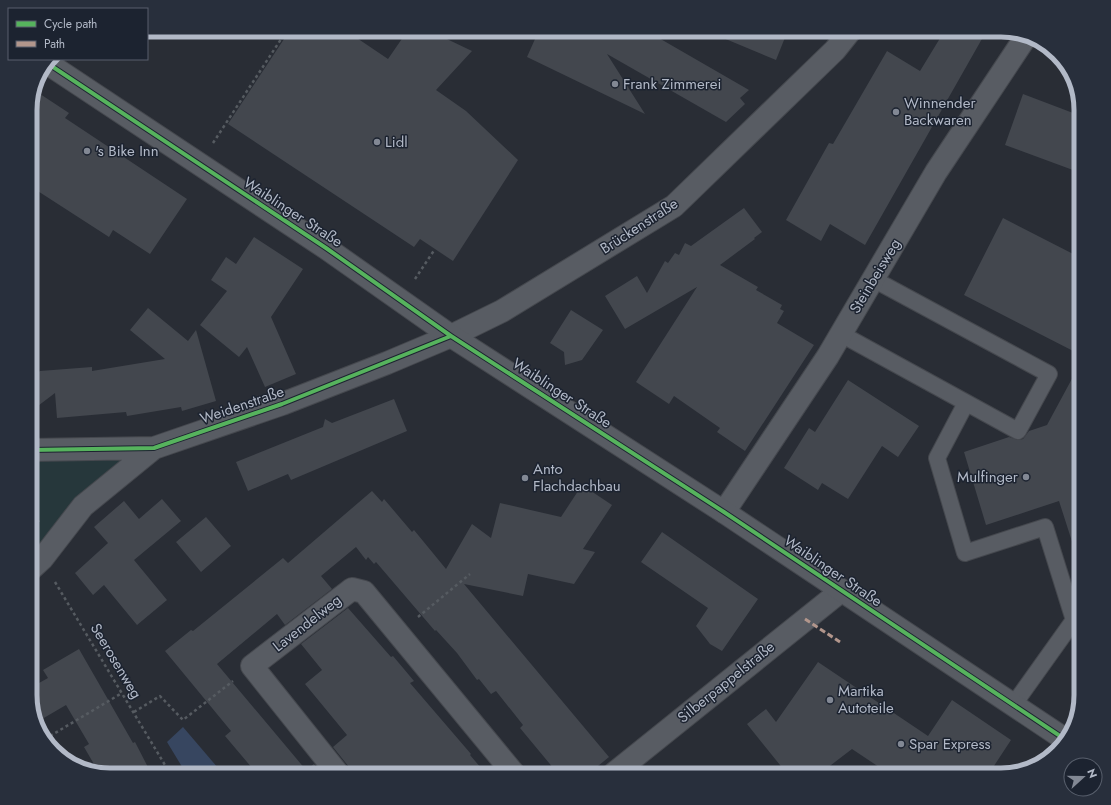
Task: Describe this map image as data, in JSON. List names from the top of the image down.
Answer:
{
  "streets": {
    "street": [
      "Waiblinger Straße",
      "Brückenstraße",
      "Steinbeisweg",
      "Weidenstraße",
      "Lavendelweg",
      "Silberpappelstraße"
    ],
    "path": ["Seerosenweg"]
  },
  "crossings": [
    ["Waiblinger Straße", "Brückenstraße"],
    ["Waiblinger Straße", "Steinbeisweg"],
    ["Waiblinger Straße", "Weidenstraße"],
    ["Waiblinger Straße", "Silberpappelstraße"],
    ["Brückenstraße", "Weidenstraße"]
  ],
  "places": [
    "Frank Zimmerei",
    "Winnender Backwaren",
    "Lidl",
    "'s Bike Inn",
    "Mulfinger",
    "Anto Flachdachbau",
    "Martika Autoteile",
    "Spar Express"
  ],
  "legend": ["Cycle path", "Path"],
  "north": "right"
}
